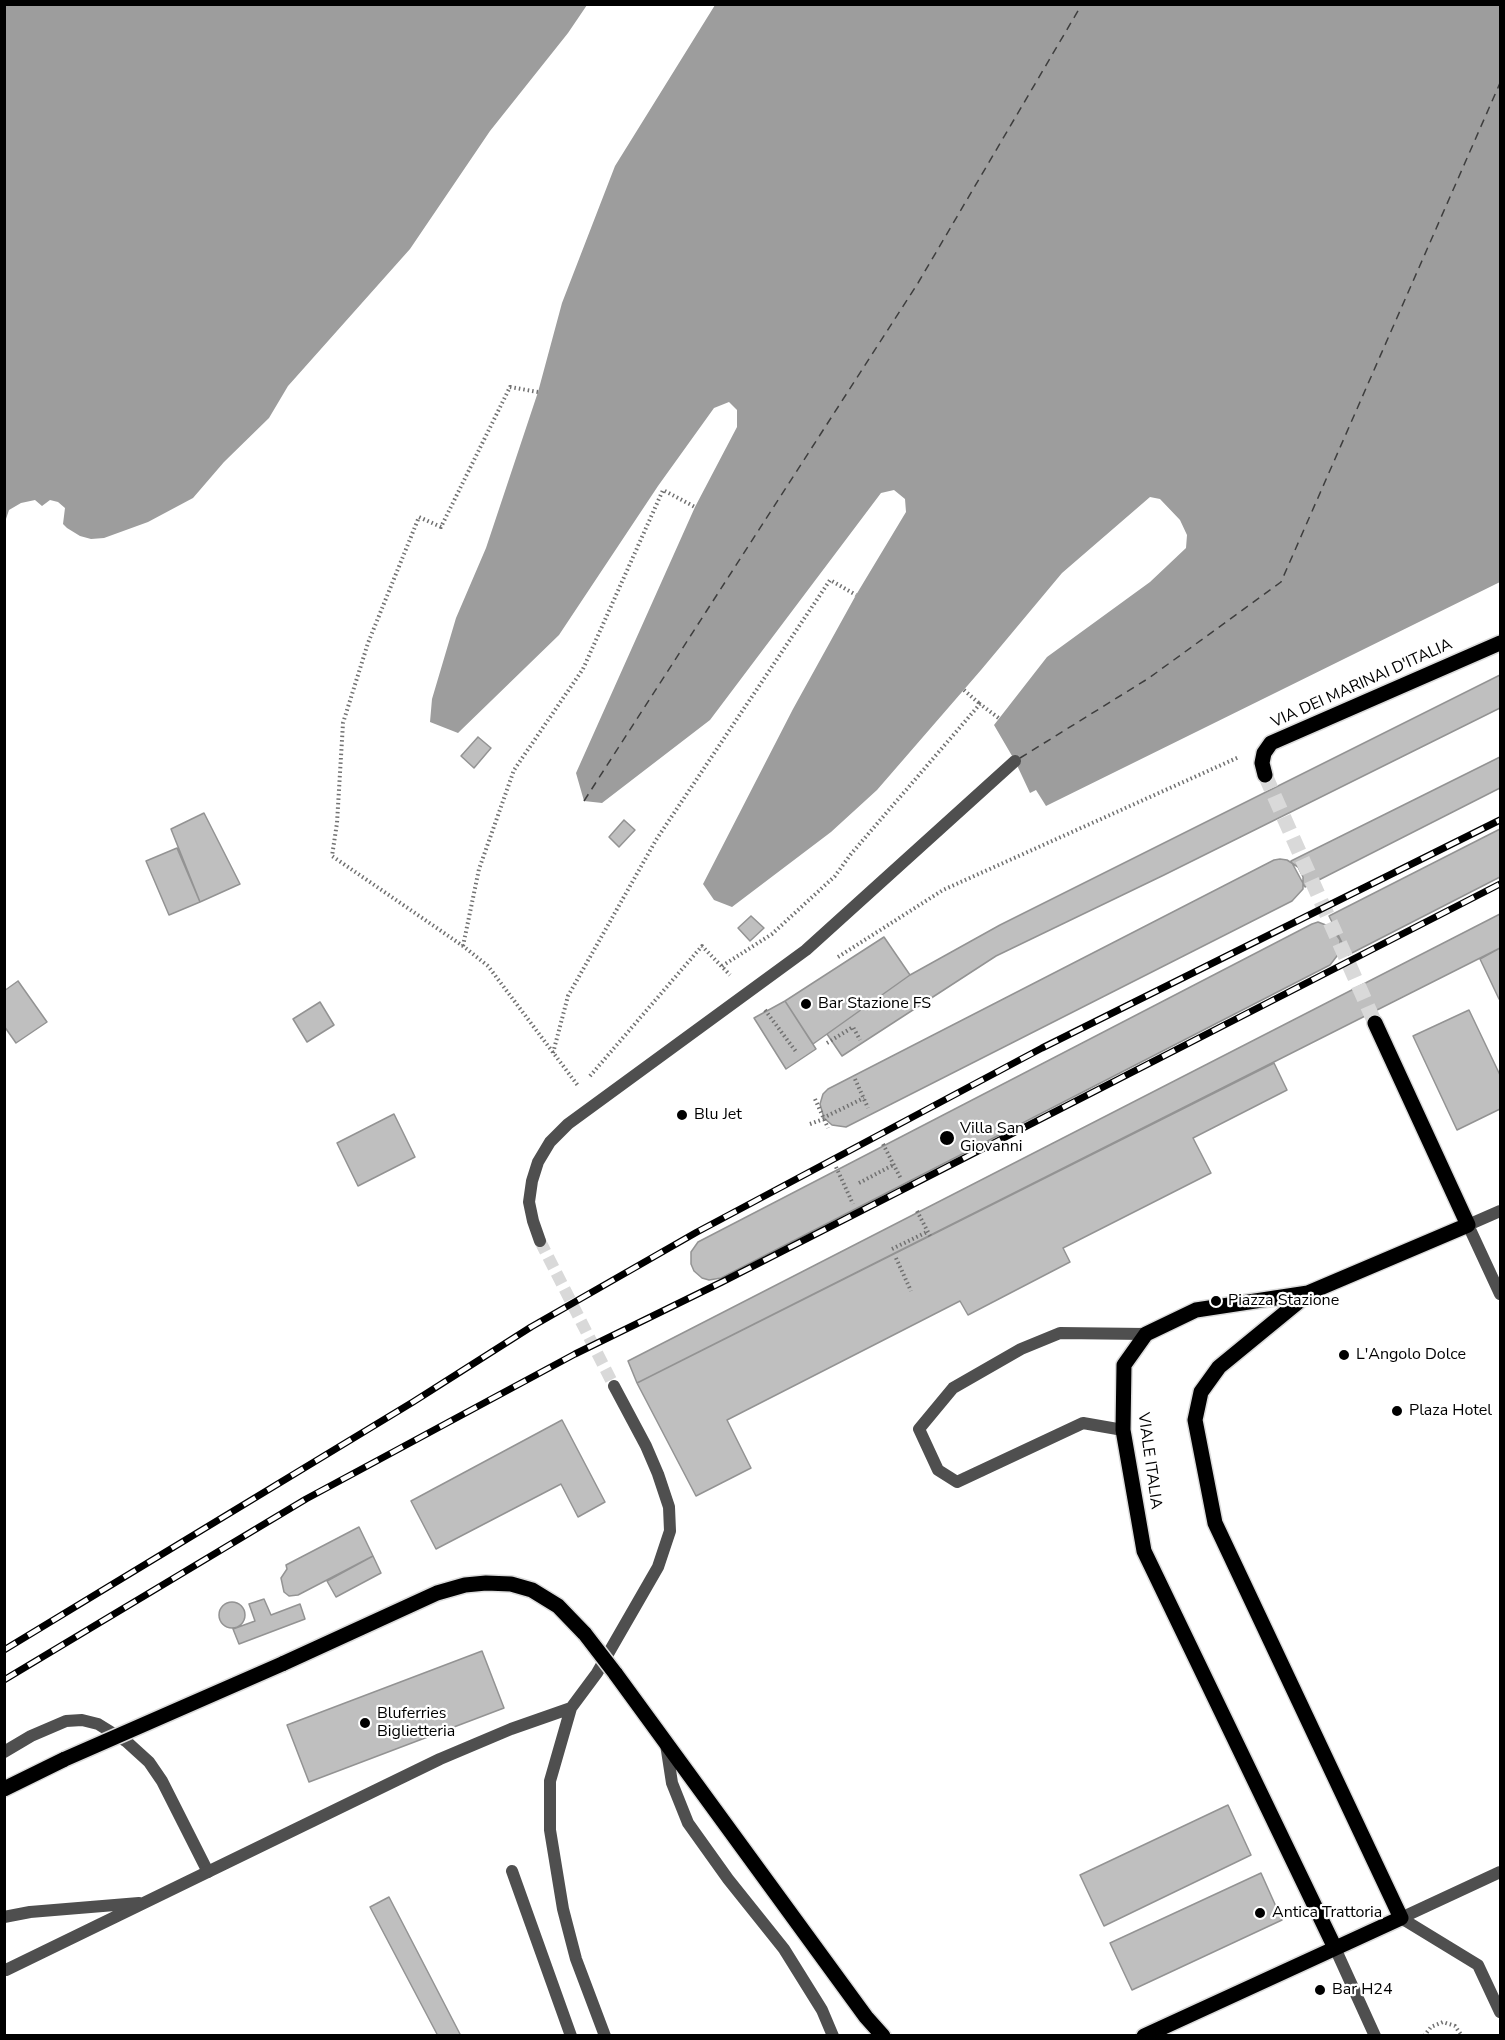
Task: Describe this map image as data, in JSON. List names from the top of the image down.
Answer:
{
  "streets": {
    "main road": ["VIA DEI MARINAI D'ITALIA", "VIALE ITALIA"]
  },
  "places": [
    "Bar Stazione FS",
    "Blu Jet",
    "Villa San Giovanni",
    "Piazza Stazione",
    "L'Angolo Dolce",
    "Plaza Hotel",
    "Bluferries Biglietteria",
    "Antica Trattoria",
    "Bar H24"
  ]
}
